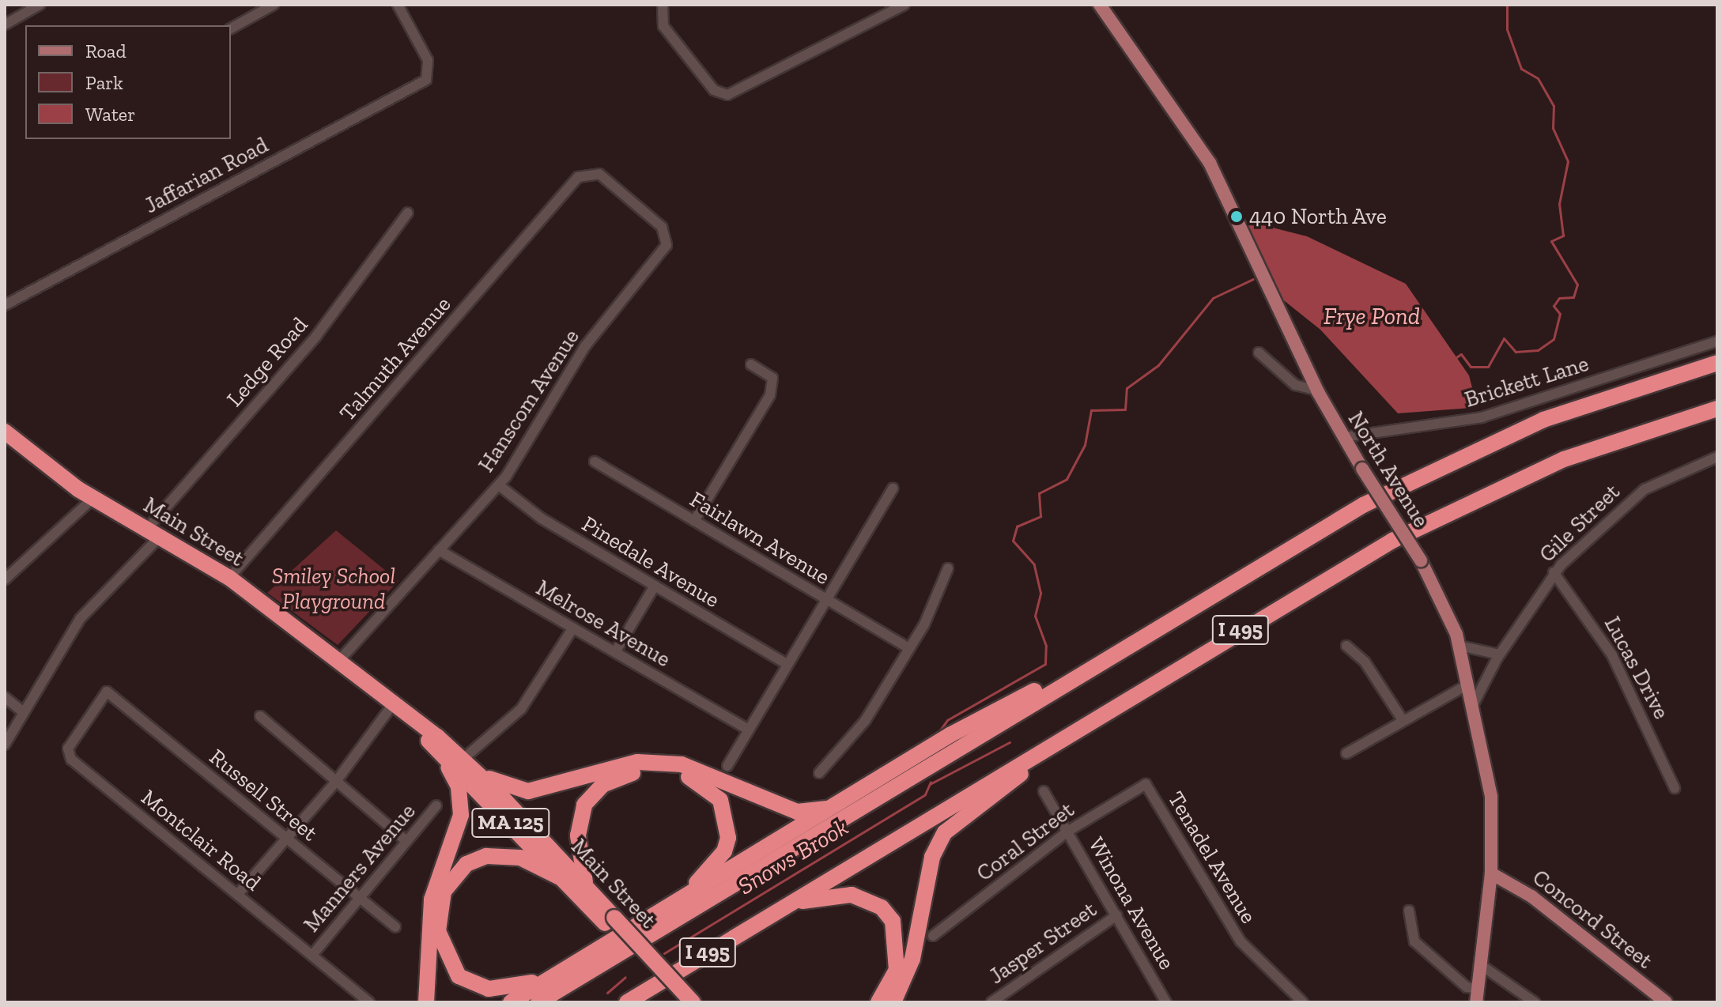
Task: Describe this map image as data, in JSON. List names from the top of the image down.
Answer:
{
  "streets": {
    "highway": ["Main Street", "I 495", "MA 125"],
    "main road": ["North Avenue", "Concord Street"],
    "street": [
      "Jaffarian Road",
      "Talmuth Avenue",
      "Ledge Road",
      "Brickett Lane",
      "Hanscom Avenue",
      "Gile Street",
      "Fairlawn Avenue",
      "Pinedale Avenue",
      "Melrose Avenue",
      "Lucas Drive",
      "Russell Street",
      "Montclair Road",
      "Coral Street",
      "Tenadel Avenue",
      "Manners Avenue",
      "Winona Avenue",
      "Jasper Street"
    ]
  },
  "crossings": [
    ["Talmuth Avenue", "Hanscom Avenue"],
    ["Talmuth Avenue", "Main Street"],
    ["Ledge Road", "Main Street"],
    ["Brickett Lane", "North Avenue"],
    ["Hanscom Avenue", "Main Street"],
    ["Hanscom Avenue", "Pinedale Avenue"],
    ["Hanscom Avenue", "Melrose Avenue"],
    ["North Avenue", "Gile Street"],
    ["North Avenue", "Concord Street"],
    ["Gile Street", "Lucas Drive"],
    ["Russell Street", "Montclair Road"],
    ["Russell Street", "Manners Avenue"],
    ["Montclair Road", "Manners Avenue"],
    ["Coral Street", "Tenadel Avenue"],
    ["Coral Street", "Winona Avenue"],
    ["Winona Avenue", "Jasper Street"]
  ],
  "water": ["Frye Pond", "Snows Brook"],
  "parks": ["Smiley School Playground"],
  "places": ["440 North Ave"],
  "legend": ["Road", "Park", "Water"]
}
